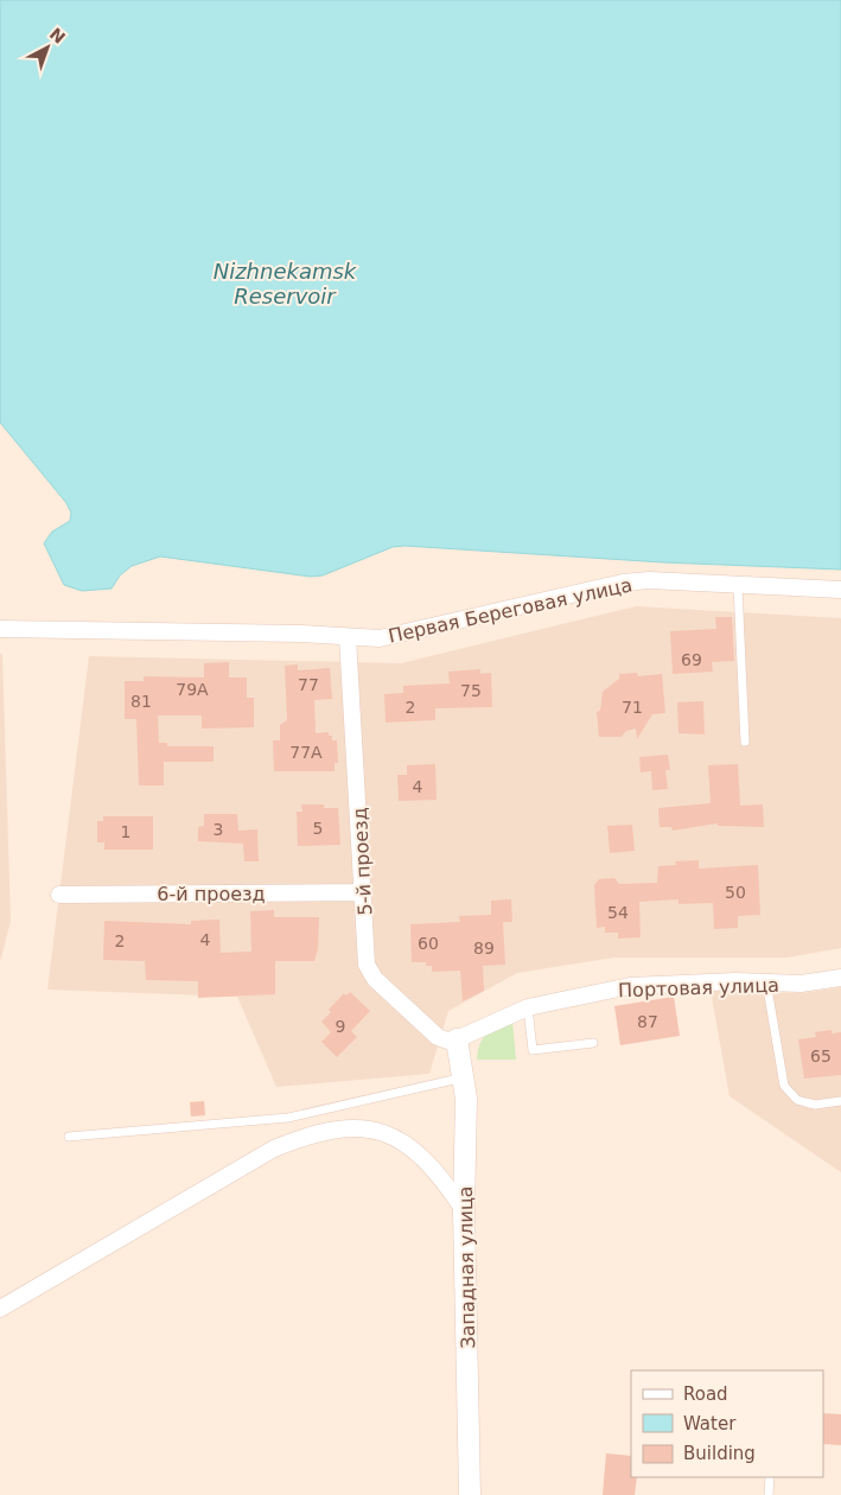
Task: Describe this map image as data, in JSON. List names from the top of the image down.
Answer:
{
  "streets": {
    "street": [
      "Первая Береговая улица",
      "5-й проезд",
      "6-й проезд",
      "Портовая улица",
      "Западная улица"
    ]
  },
  "crossings": [
    ["Первая Береговая улица", "5-й проезд"],
    ["5-й проезд", "6-й проезд"],
    ["5-й проезд", "Портовая улица"],
    ["5-й проезд", "Западная улица"],
    ["Портовая улица", "Западная улица"]
  ],
  "water": ["Nizhnekamsk Reservoir"],
  "house_numbers": [
    "69",
    "77",
    "79А",
    "75",
    "81",
    "2",
    "71",
    "77А",
    "4",
    "5",
    "3",
    "1",
    "50",
    "54",
    "4",
    "2",
    "60",
    "89",
    "87",
    "9",
    "65"
  ],
  "legend": ["Road", "Water", "Building"],
  "north": "top right"
}
